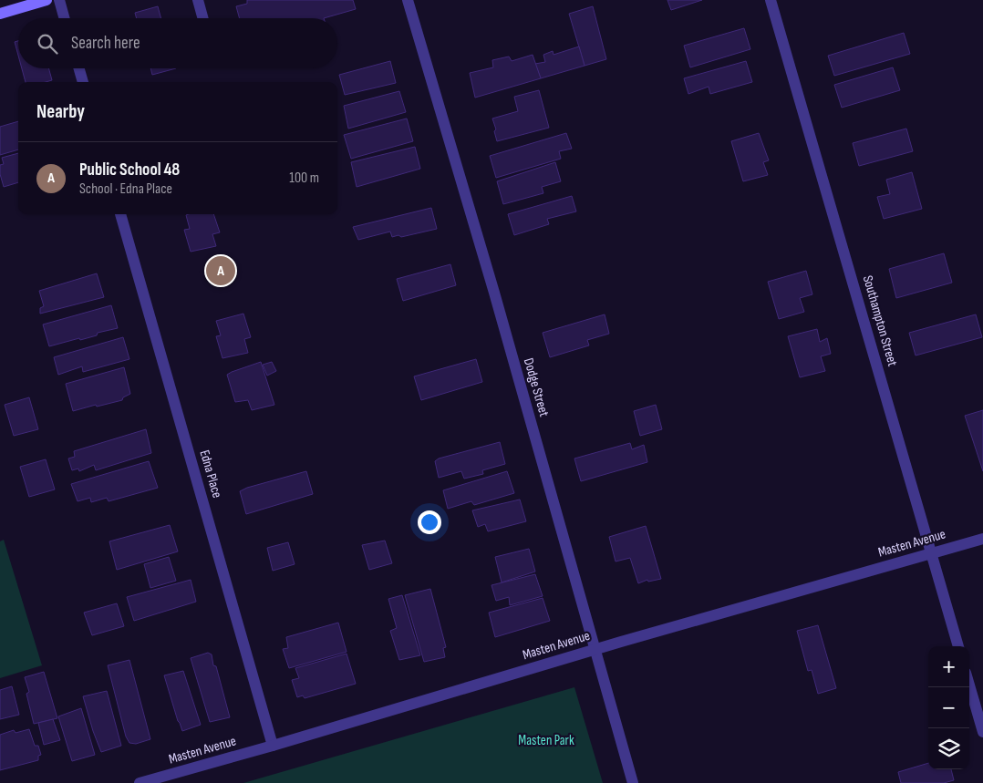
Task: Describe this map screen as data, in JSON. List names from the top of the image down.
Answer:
{
  "streets": {
    "street": [
      "Southampton Street",
      "Dodge Street",
      "Edna Place",
      "Masten Avenue"
    ]
  },
  "crossings": [
    ["Southampton Street", "Masten Avenue"],
    ["Dodge Street", "Masten Avenue"],
    ["Edna Place", "Masten Avenue"]
  ],
  "parks": ["Masten Park"],
  "page": {
    "search": "Search here",
    "heading": "Nearby",
    "list": [
      {
        "mark": "A",
        "name": "Public School 48",
        "note": "School · Edna Place",
        "value": "100 m"
      }
    ],
    "pins": "A",
    "map_buttons": ["+", "−"]
  }
}
